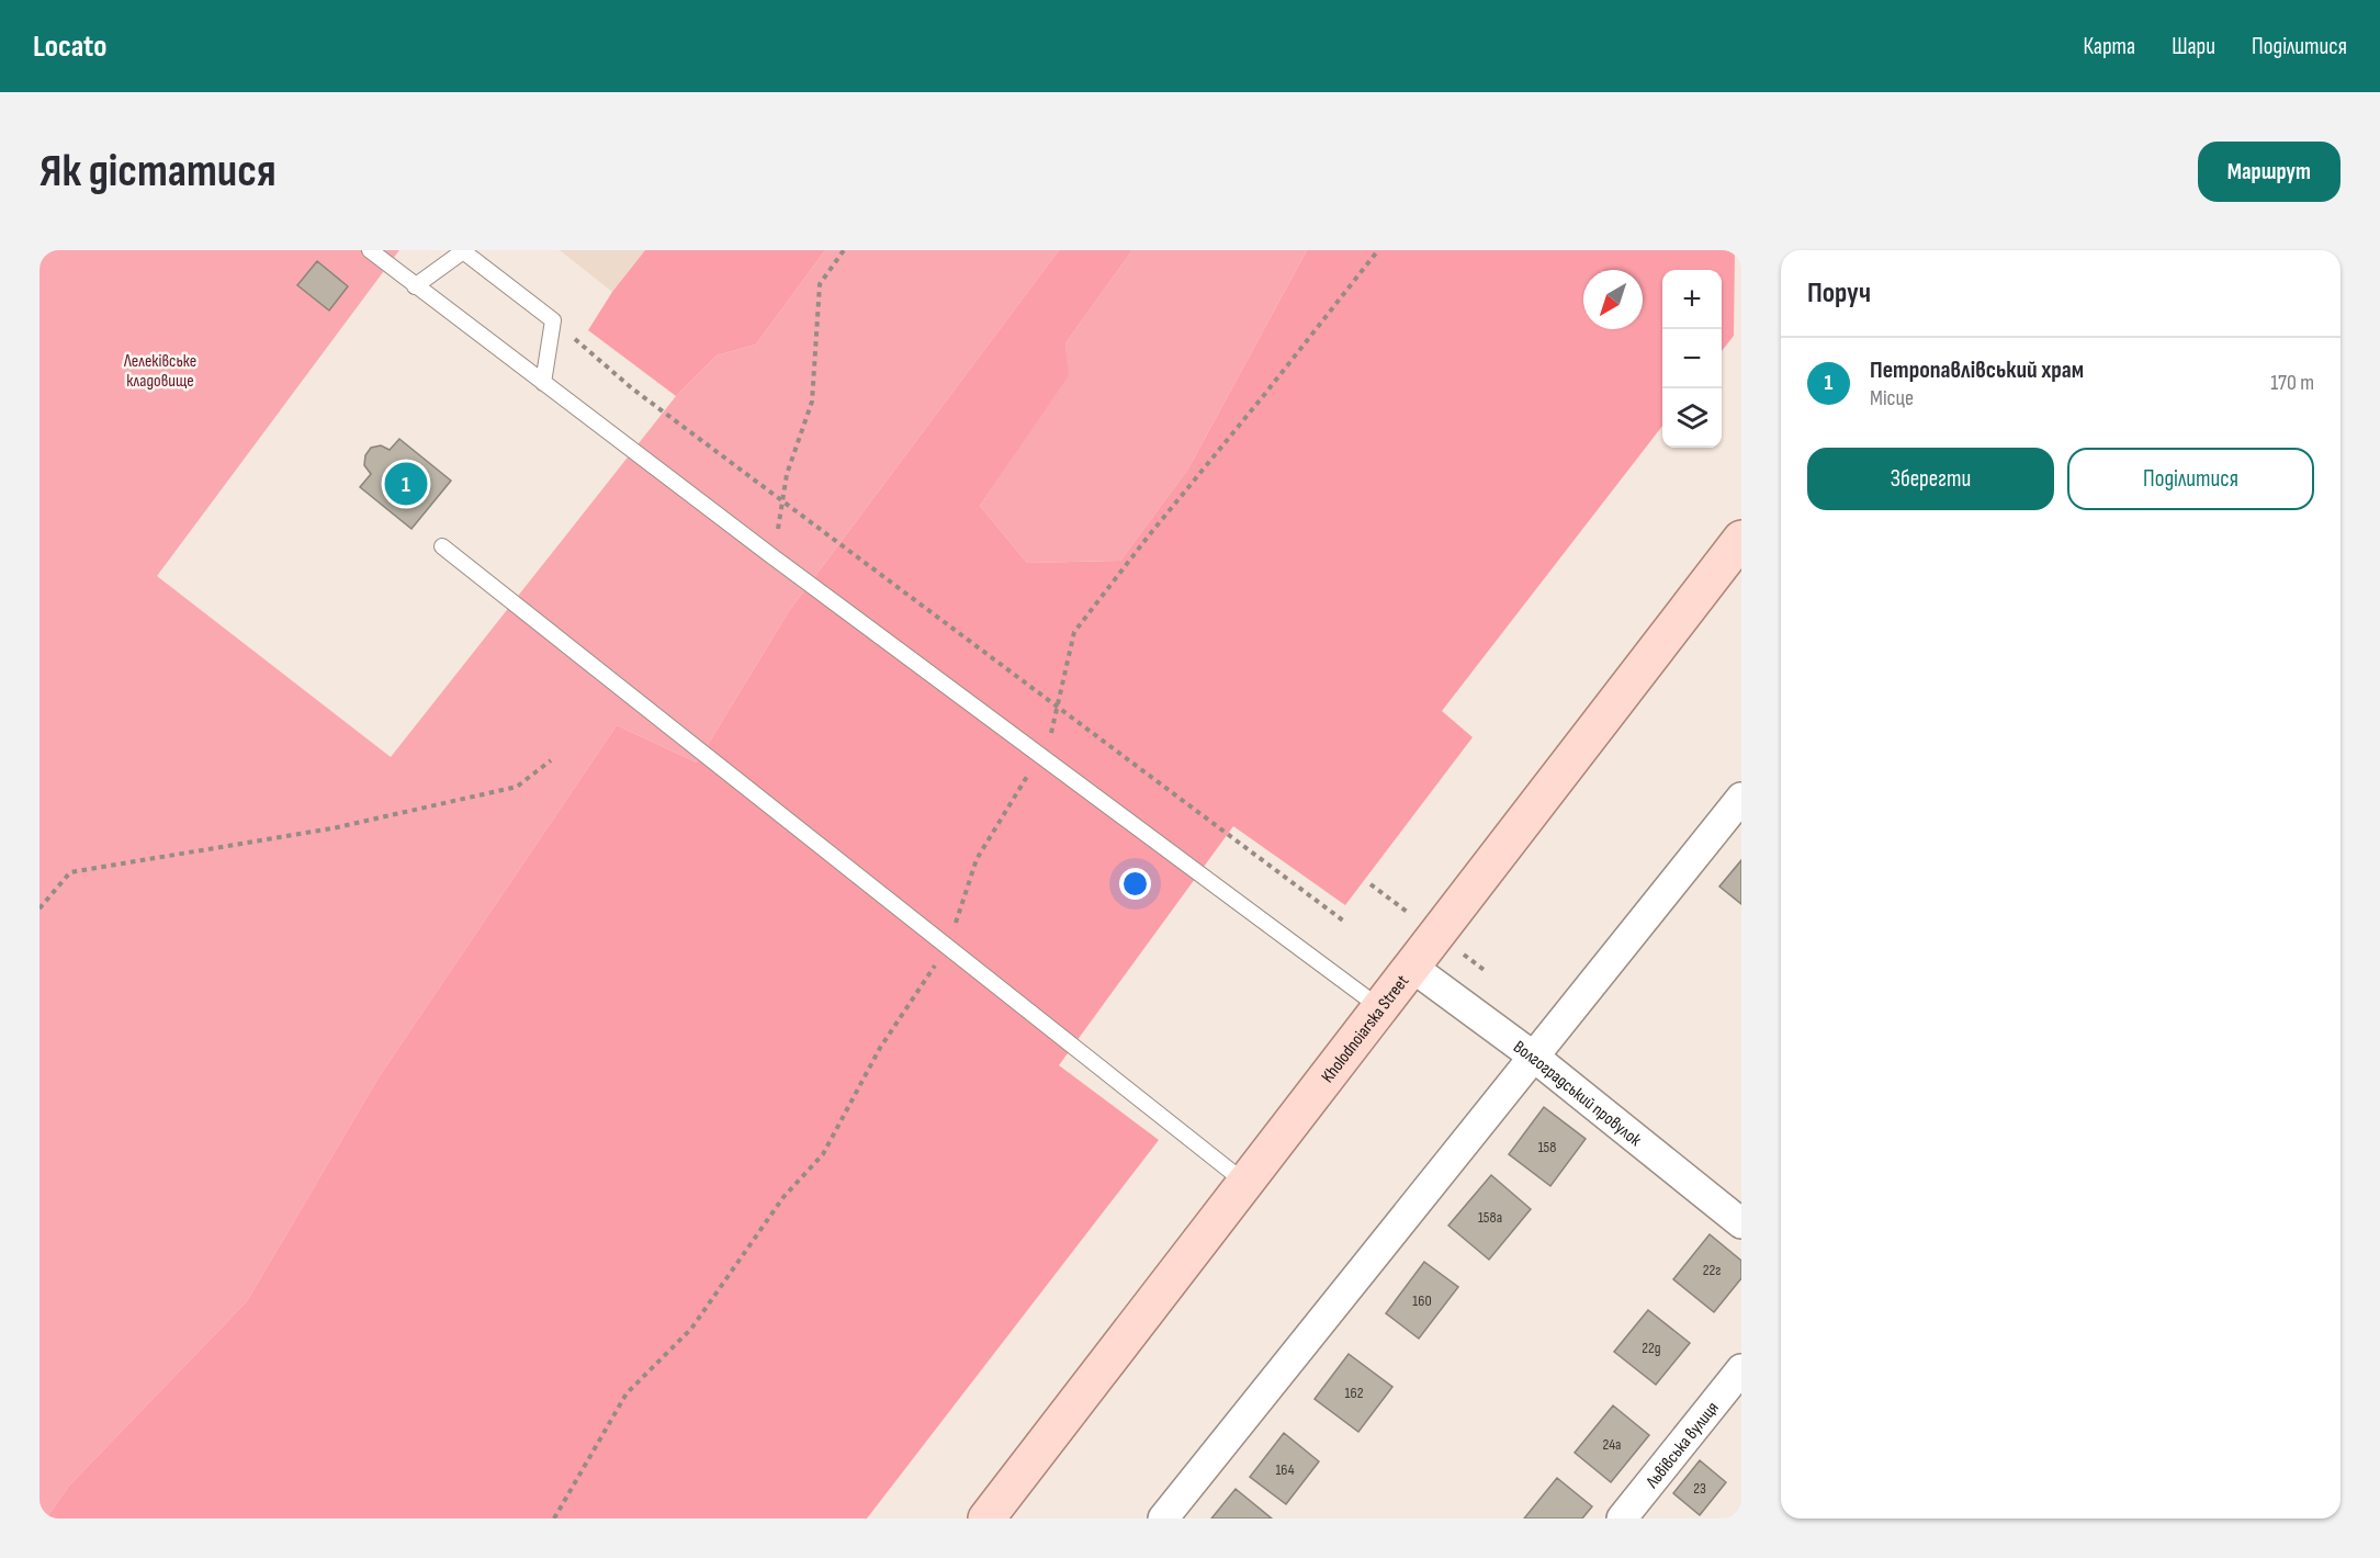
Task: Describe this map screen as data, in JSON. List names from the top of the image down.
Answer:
{
  "streets": {
    "main road": ["Kholodnoiarska Street"],
    "street": ["Волгоградський провулок", "Львівська вулиця"]
  },
  "crossings": [
    ["Kholodnoiarska Street", "Волгоградський провулок"]
  ],
  "parks": ["Лелеківське кладовище"],
  "house_numbers": [
    "158",
    "158а",
    "22г",
    "160",
    "22д",
    "162",
    "24а",
    "164",
    "23"
  ],
  "north": "bottom left",
  "page": {
    "header": "Locato",
    "nav": ["Карта", "Шари", "Поділитися"],
    "buttons": [
      "Маршрут",
      ["Зберегти", "Поділитися"]
    ],
    "title": "Як дістатися",
    "heading": "Поруч",
    "map_buttons": ["+", "−"],
    "list": [
      {
        "mark": "1",
        "name": "Петропавлівський храм",
        "note": "Місце",
        "value": "170 m"
      }
    ],
    "pins": "1"
  }
}
